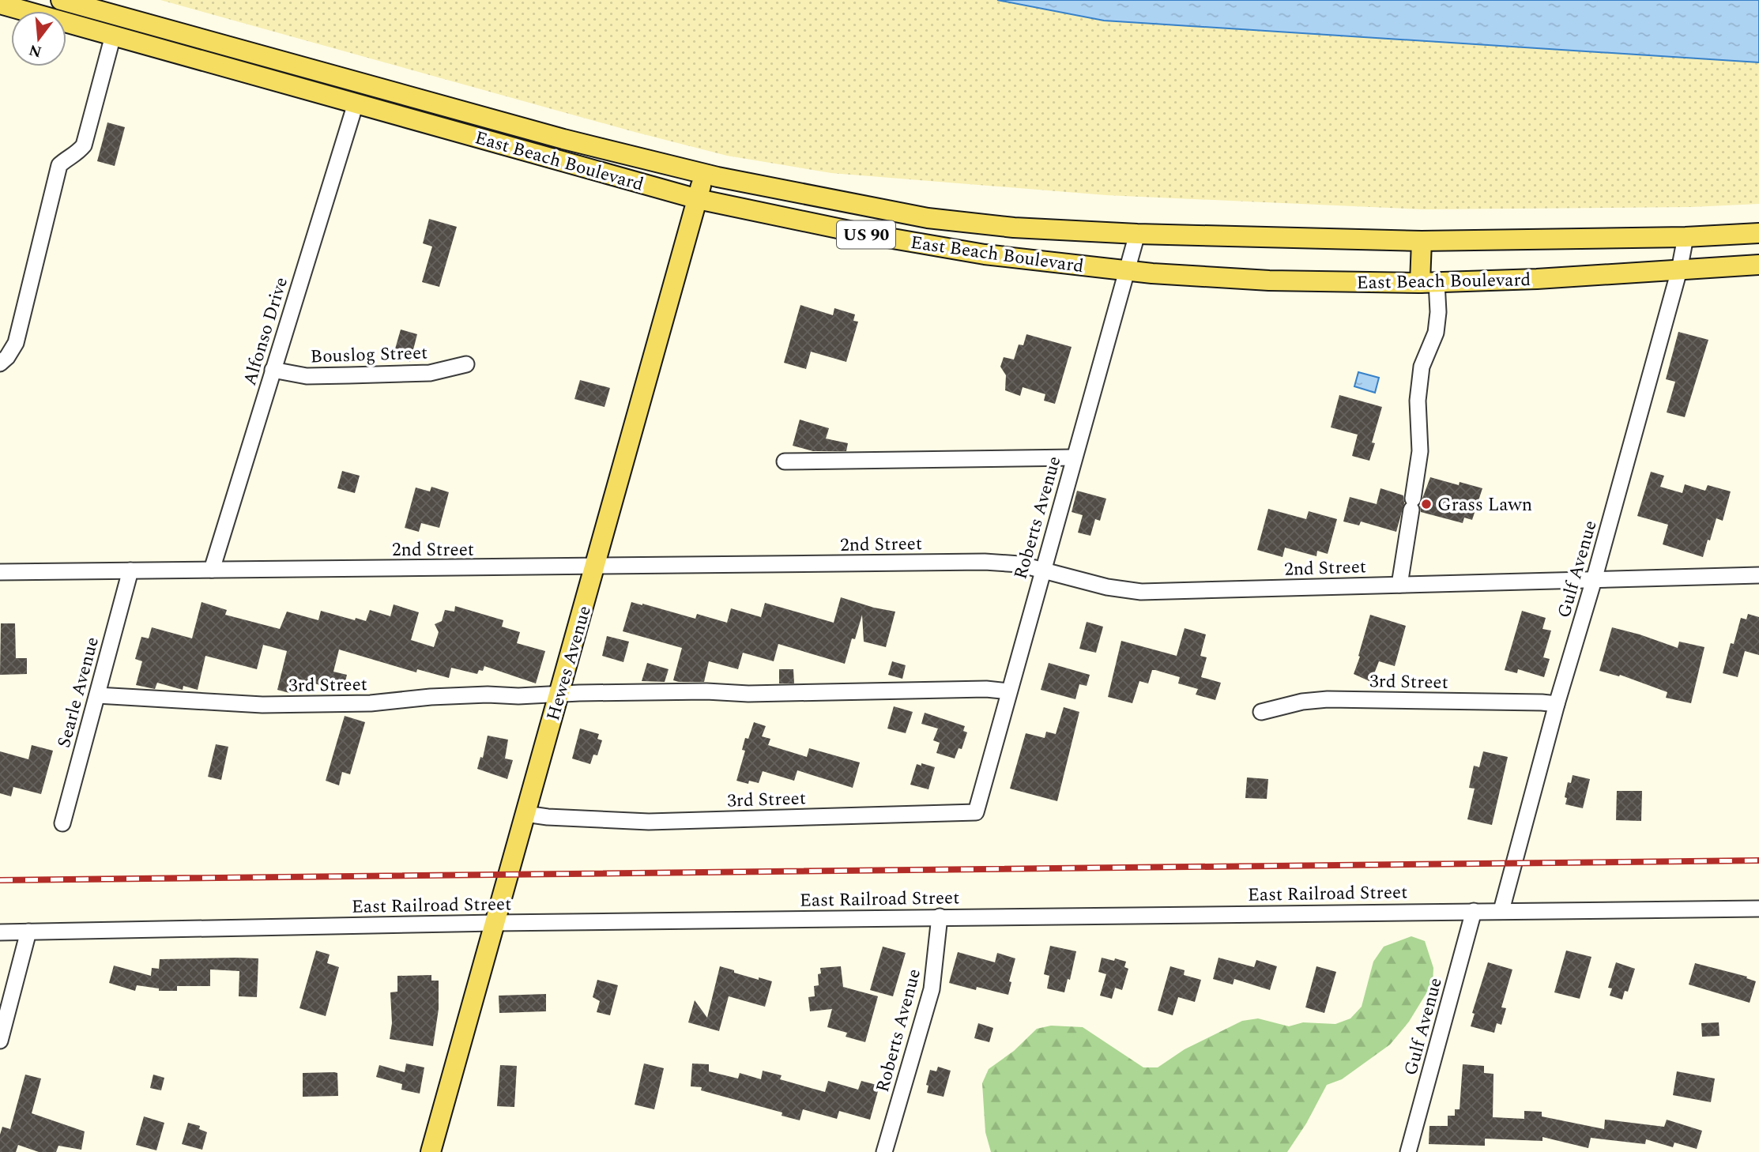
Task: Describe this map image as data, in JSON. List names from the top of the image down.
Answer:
{
  "streets": {
    "main road": ["East Beach Boulevard", "US 90", "Hewes Avenue"],
    "street": [
      "Alfonso Drive",
      "Bouslog Street",
      "Roberts Avenue",
      "2nd Street",
      "Gulf Avenue",
      "3rd Street",
      "Searle Avenue",
      "East Railroad Street"
    ]
  },
  "crossings": [
    ["East Beach Boulevard", "Alfonso Drive"],
    ["East Beach Boulevard", "Roberts Avenue"],
    ["East Beach Boulevard", "Gulf Avenue"],
    ["East Beach Boulevard", "Hewes Avenue"],
    ["Alfonso Drive", "Bouslog Street"],
    ["Alfonso Drive", "2nd Street"],
    ["Roberts Avenue", "2nd Street"],
    ["Roberts Avenue", "3rd Street"],
    ["Roberts Avenue", "East Railroad Street"],
    ["2nd Street", "Gulf Avenue"],
    ["2nd Street", "Hewes Avenue"],
    ["2nd Street", "Searle Avenue"],
    ["Gulf Avenue", "3rd Street"],
    ["Gulf Avenue", "East Railroad Street"],
    ["Hewes Avenue", "3rd Street"],
    ["Hewes Avenue", "East Railroad Street"],
    ["3rd Street", "Searle Avenue"]
  ],
  "places": ["Grass Lawn"],
  "north": "bottom"
}
